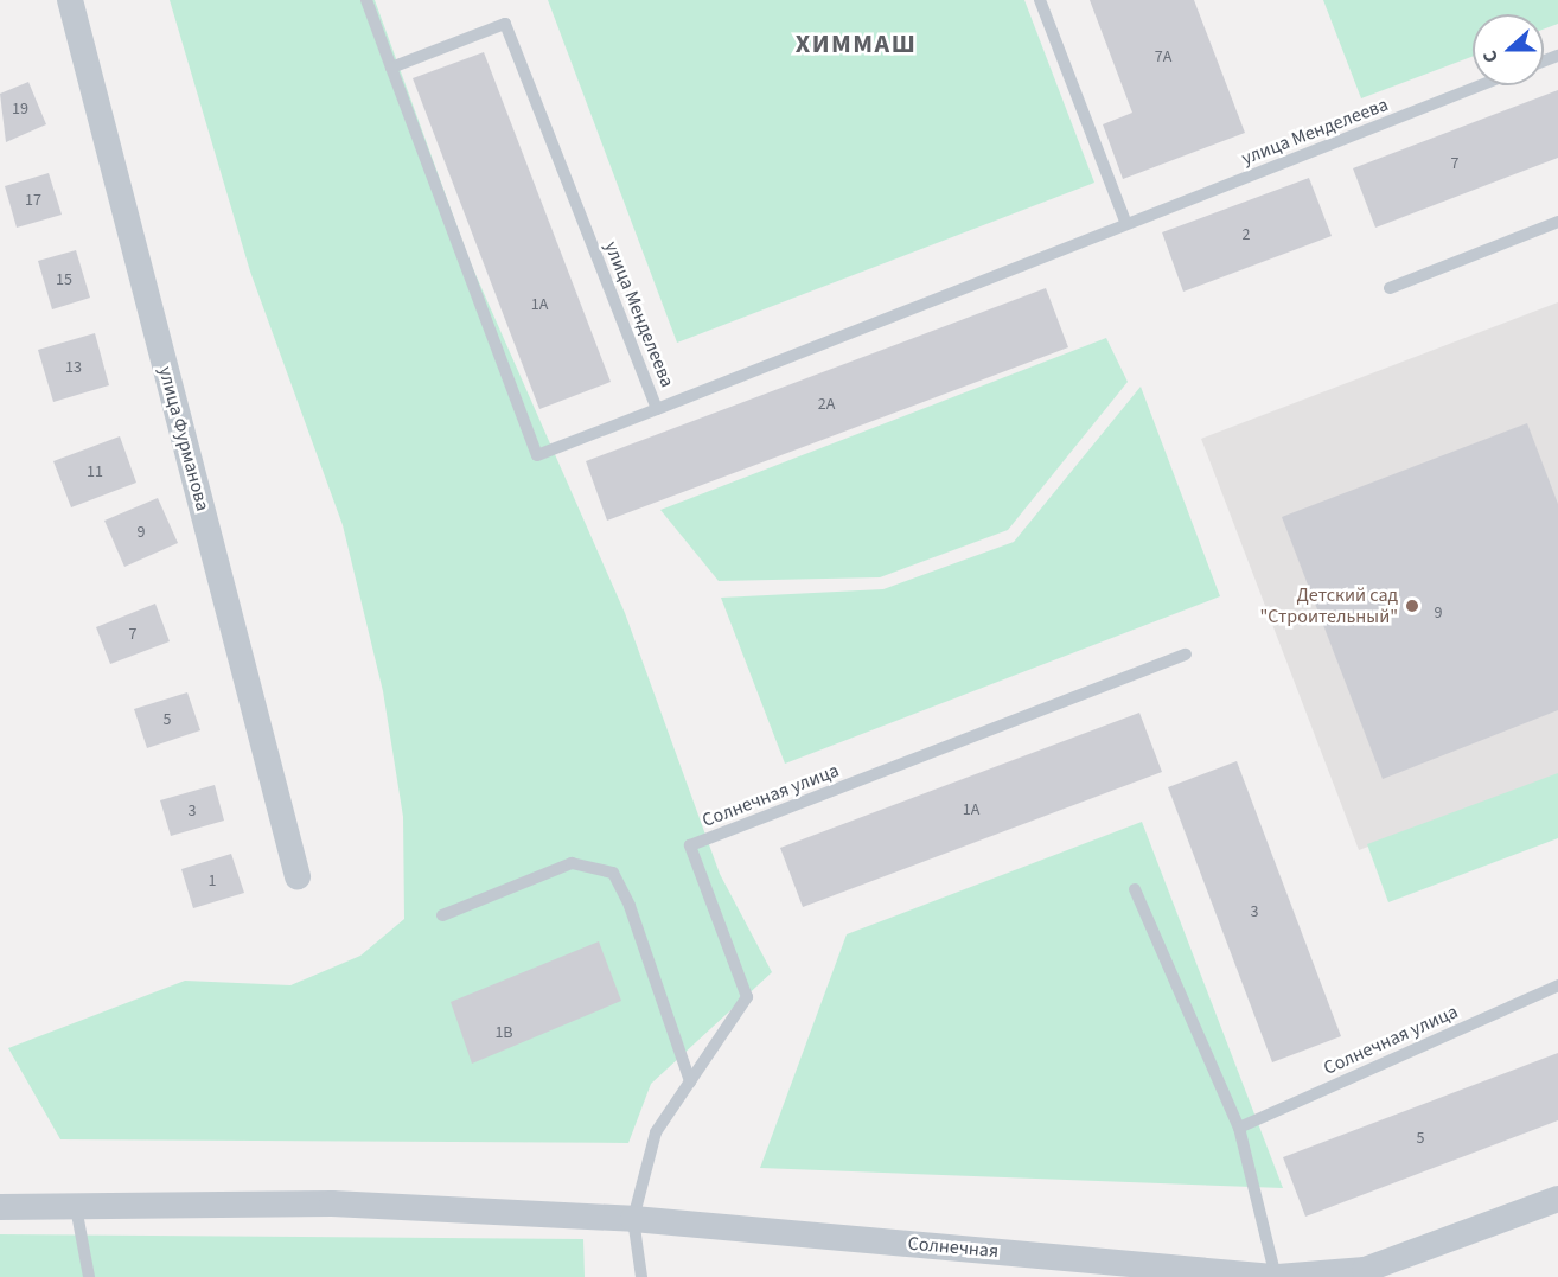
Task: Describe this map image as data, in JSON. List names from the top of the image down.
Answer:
{
  "streets": {
    "street": ["улица Фурманова", "Солнечная"],
    "lane": ["улица Менделеева", "Солнечная улица"]
  },
  "crossings": [
    ["Солнечная улица", "Солнечная"]
  ],
  "districts": ["ХИММАШ"],
  "places": ["Детский сад \"Строительный\""],
  "house_numbers": [
    "7А",
    "19",
    "7",
    "17",
    "2",
    "15",
    "1А",
    "13",
    "2А",
    "11",
    "9",
    "9",
    "7",
    "5",
    "1А",
    "3",
    "1",
    "3",
    "1В",
    "5"
  ],
  "north": "left"
}
